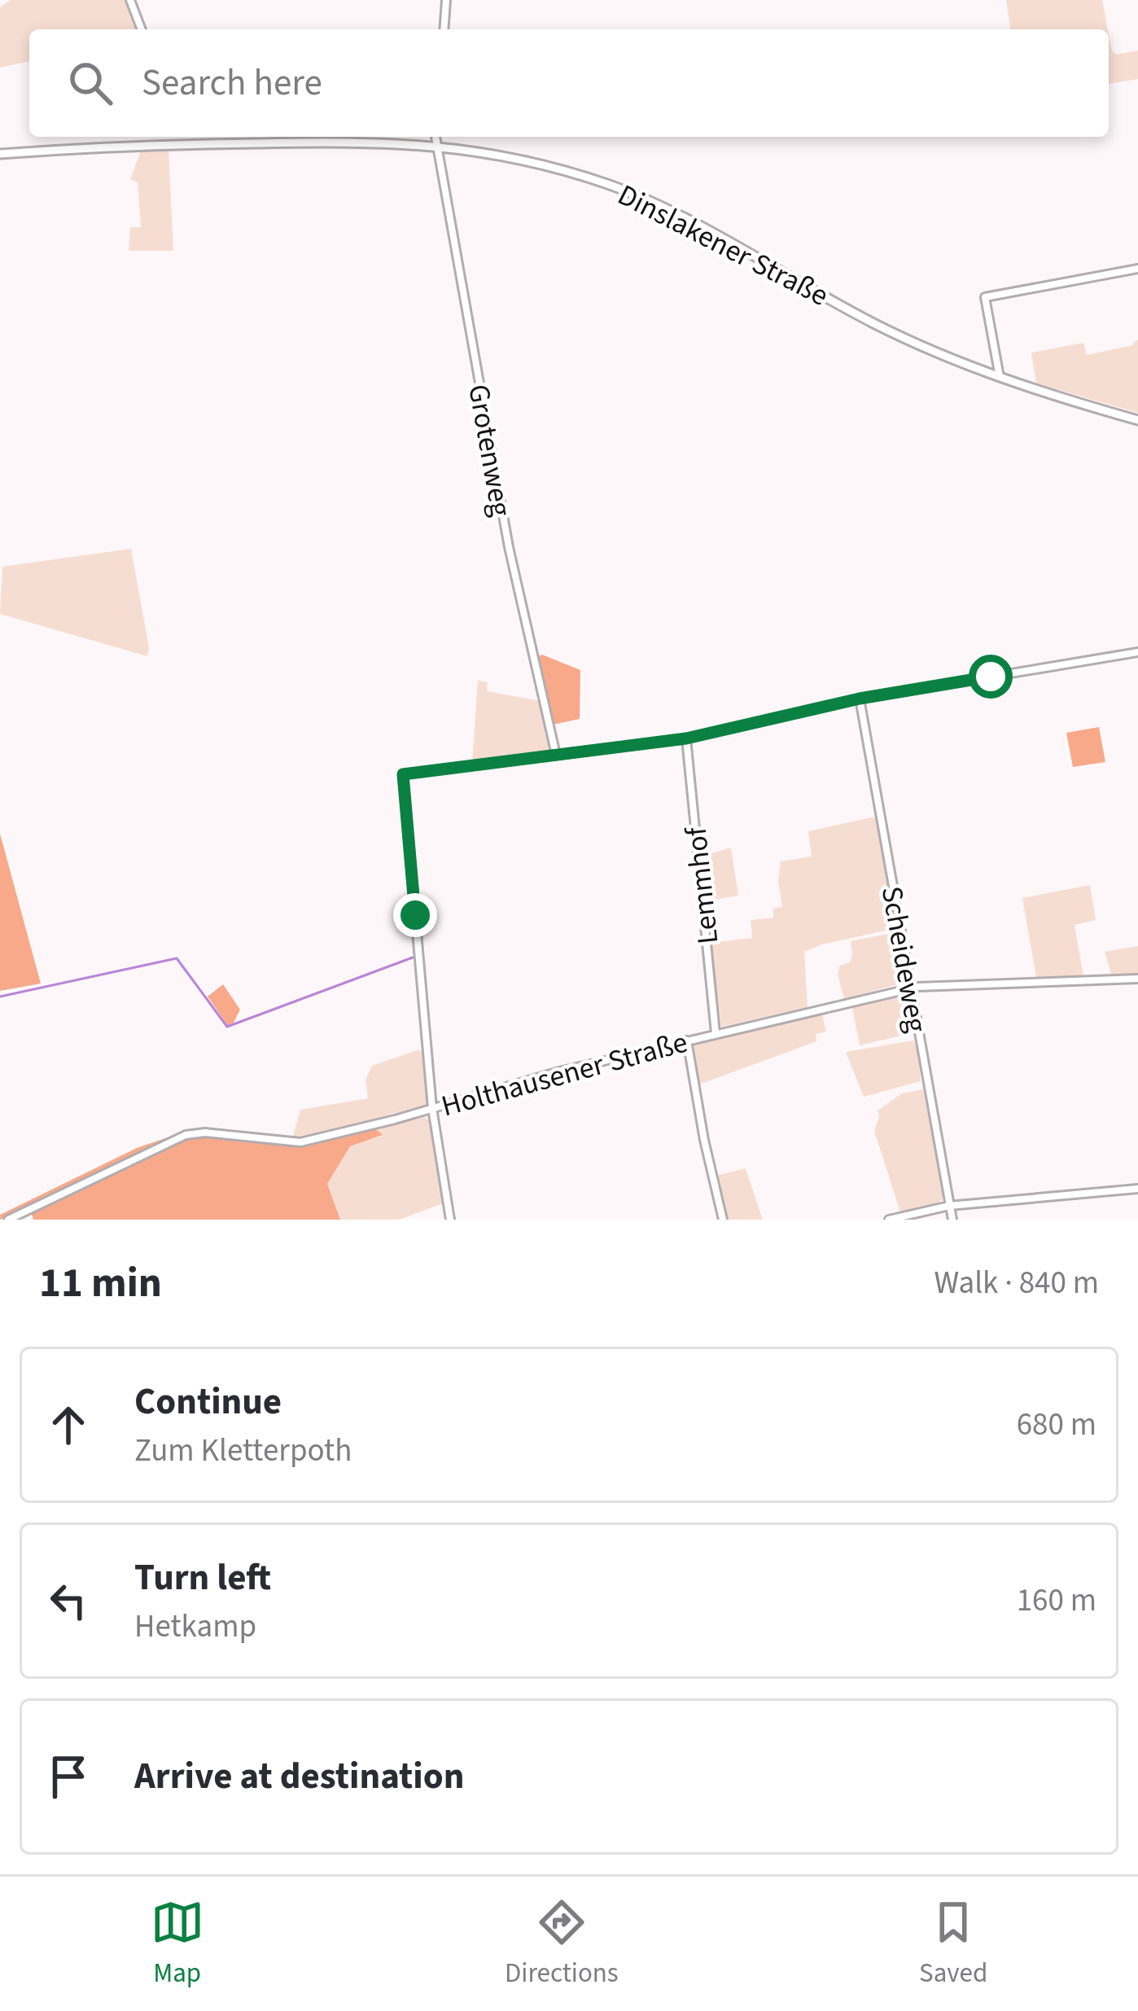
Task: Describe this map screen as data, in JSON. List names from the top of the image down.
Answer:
{
  "streets": {
    "main road": ["Dinslakener Straße"],
    "street": [
      "Grotenweg",
      "Lemmhof",
      "Scheideweg",
      "Holthausener Straße"
    ]
  },
  "crossings": [
    ["Dinslakener Straße", "Grotenweg"],
    ["Lemmhof", "Holthausener Straße"],
    ["Scheideweg", "Holthausener Straße"]
  ],
  "page": {
    "search": "Search here",
    "heading": ["11 min", "Walk · 840 m"],
    "list": [
      ["Continue", "Zum Kletterpoth", "680 m"],
      ["Turn left", "Hetkamp", "160 m"],
      "Arrive at destination"
    ],
    "nav": ["Map", "Directions", "Saved"]
  }
}
